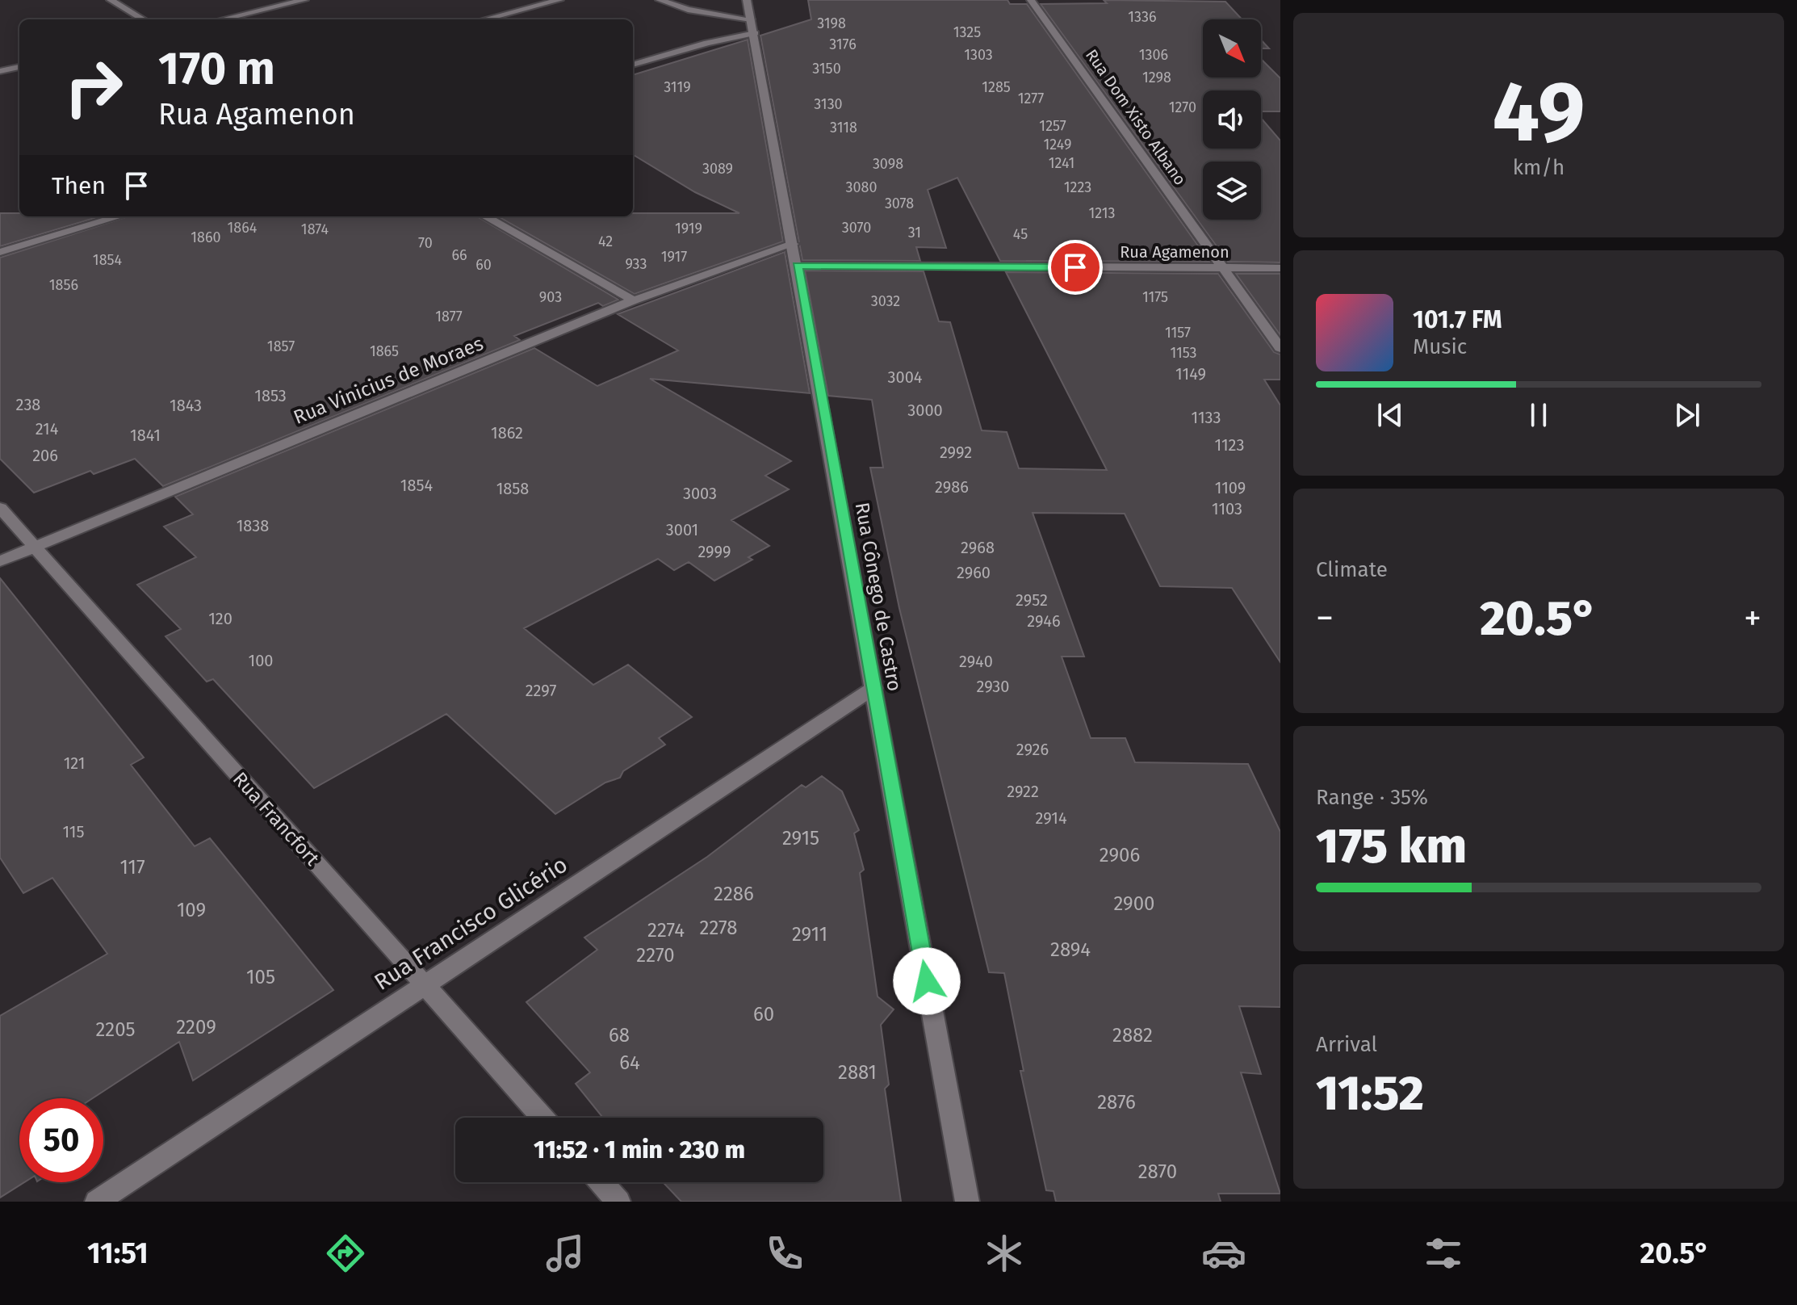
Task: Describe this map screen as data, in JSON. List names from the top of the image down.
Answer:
{
  "streets": {
    "street": [
      "Rua Dom Xisto Albano",
      "Rua Agamenon",
      "Rua Vinicius de Moraes",
      "Rua Cônego de Castro",
      "Rua Francfort",
      "Rua Francisco Glicério"
    ]
  },
  "crossings": [
    ["Rua Dom Xisto Albano", "Rua Agamenon"],
    ["Rua Agamenon", "Rua Cônego de Castro"],
    ["Rua Vinicius de Moraes", "Rua Cônego de Castro"],
    ["Rua Vinicius de Moraes", "Rua Francfort"],
    ["Rua Cônego de Castro", "Rua Francisco Glicério"],
    ["Rua Francfort", "Rua Francisco Glicério"]
  ],
  "house_numbers": [
    "1336",
    "3198",
    "1325",
    "3176",
    "1303",
    "1306",
    "3150",
    "1298",
    "3119",
    "1285",
    "1277",
    "3130",
    "1270",
    "1257",
    "3118",
    "1249",
    "1241",
    "3098",
    "3089",
    "3080",
    "1223",
    "3078",
    "1213",
    "1864",
    "3070",
    "1919",
    "1874",
    "31",
    "45",
    "1860",
    "42",
    "70",
    "66",
    "1917",
    "1854",
    "933",
    "60",
    "1856",
    "903",
    "1175",
    "3032",
    "1877",
    "1157",
    "1857",
    "1865",
    "1153",
    "1149",
    "3004",
    "1853",
    "238",
    "1843",
    "3000",
    "1133",
    "214",
    "1862",
    "1841",
    "1123",
    "2992",
    "206",
    "1854",
    "2986",
    "1109",
    "1858",
    "3003",
    "1103",
    "1838",
    "3001",
    "2968",
    "2999",
    "2960",
    "2952",
    "120",
    "2946",
    "100",
    "2940",
    "2930",
    "2297",
    "2926",
    "121",
    "2922",
    "2914",
    "115",
    "2915",
    "2906",
    "117",
    "2286",
    "2900",
    "109",
    "2278",
    "2274",
    "2911",
    "2894",
    "2270",
    "105",
    "60",
    "2209",
    "2205",
    "68",
    "2882",
    "64",
    "2881",
    "2876",
    "2870"
  ],
  "north": "bottom right",
  "page": {
    "tile": [
      ["49", "km/h"],
      "Climate",
      ["Range · 35%", "175 km"],
      ["Arrival", "11:52"]
    ],
    "turn": ["170 m", "Rua Agamenon"],
    "then": "Then",
    "song": ["101.7 FM", "Music"],
    "heat": ["−", "20.5°", "+"],
    "limit": "50",
    "trip": "11:52 · 1 min · 230 m",
    "tabs": ["11:51", "20.5°"]
  }
}
